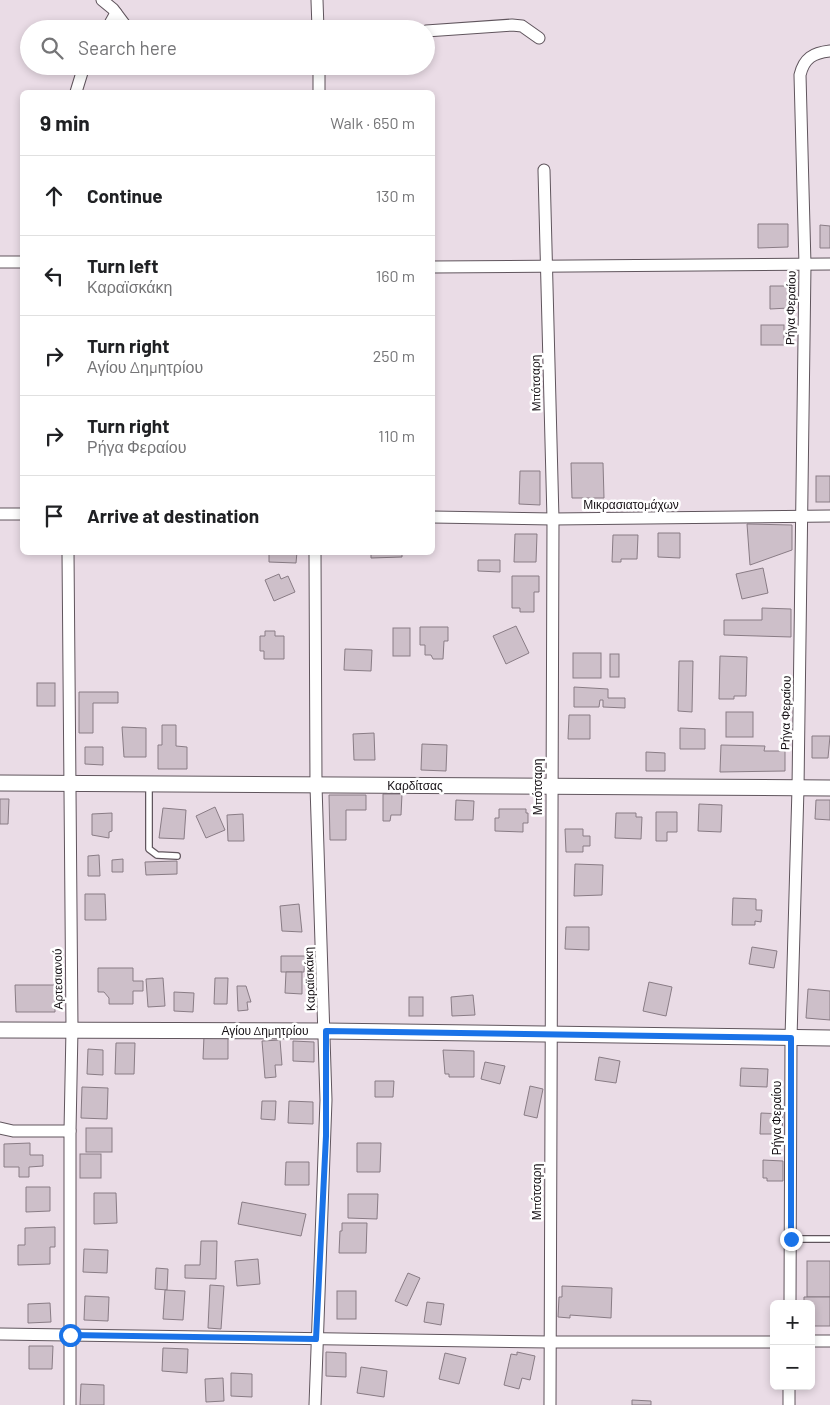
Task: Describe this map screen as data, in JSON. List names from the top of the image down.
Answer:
{
  "streets": {
    "street": [
      "Ρήγα Φεραίου",
      "Μπότσαρη",
      "Μικρασιατομάχων",
      "Καρδίτσας",
      "Αρτεσιανού",
      "Καραϊσκάκη",
      "Αγίου Δημητρίου"
    ]
  },
  "crossings": [
    ["Ρήγα Φεραίου", "Μικρασιατομάχων"],
    ["Ρήγα Φεραίου", "Καρδίτσας"],
    ["Ρήγα Φεραίου", "Αγίου Δημητρίου"],
    ["Μπότσαρη", "Μικρασιατομάχων"],
    ["Μπότσαρη", "Καρδίτσας"],
    ["Μπότσαρη", "Αγίου Δημητρίου"],
    ["Καρδίτσας", "Αρτεσιανού"],
    ["Καρδίτσας", "Καραϊσκάκη"],
    ["Αρτεσιανού", "Αγίου Δημητρίου"],
    ["Καραϊσκάκη", "Αγίου Δημητρίου"]
  ],
  "page": {
    "search": "Search here",
    "heading": ["9 min", "Walk · 650 m"],
    "list": [
      ["Continue", "130 m"],
      ["Turn left", "Καραϊσκάκη", "160 m"],
      ["Turn right", "Αγίου Δημητρίου", "250 m"],
      ["Turn right", "Ρήγα Φεραίου", "110 m"],
      "Arrive at destination"
    ],
    "map_buttons": ["+", "−"]
  }
}
